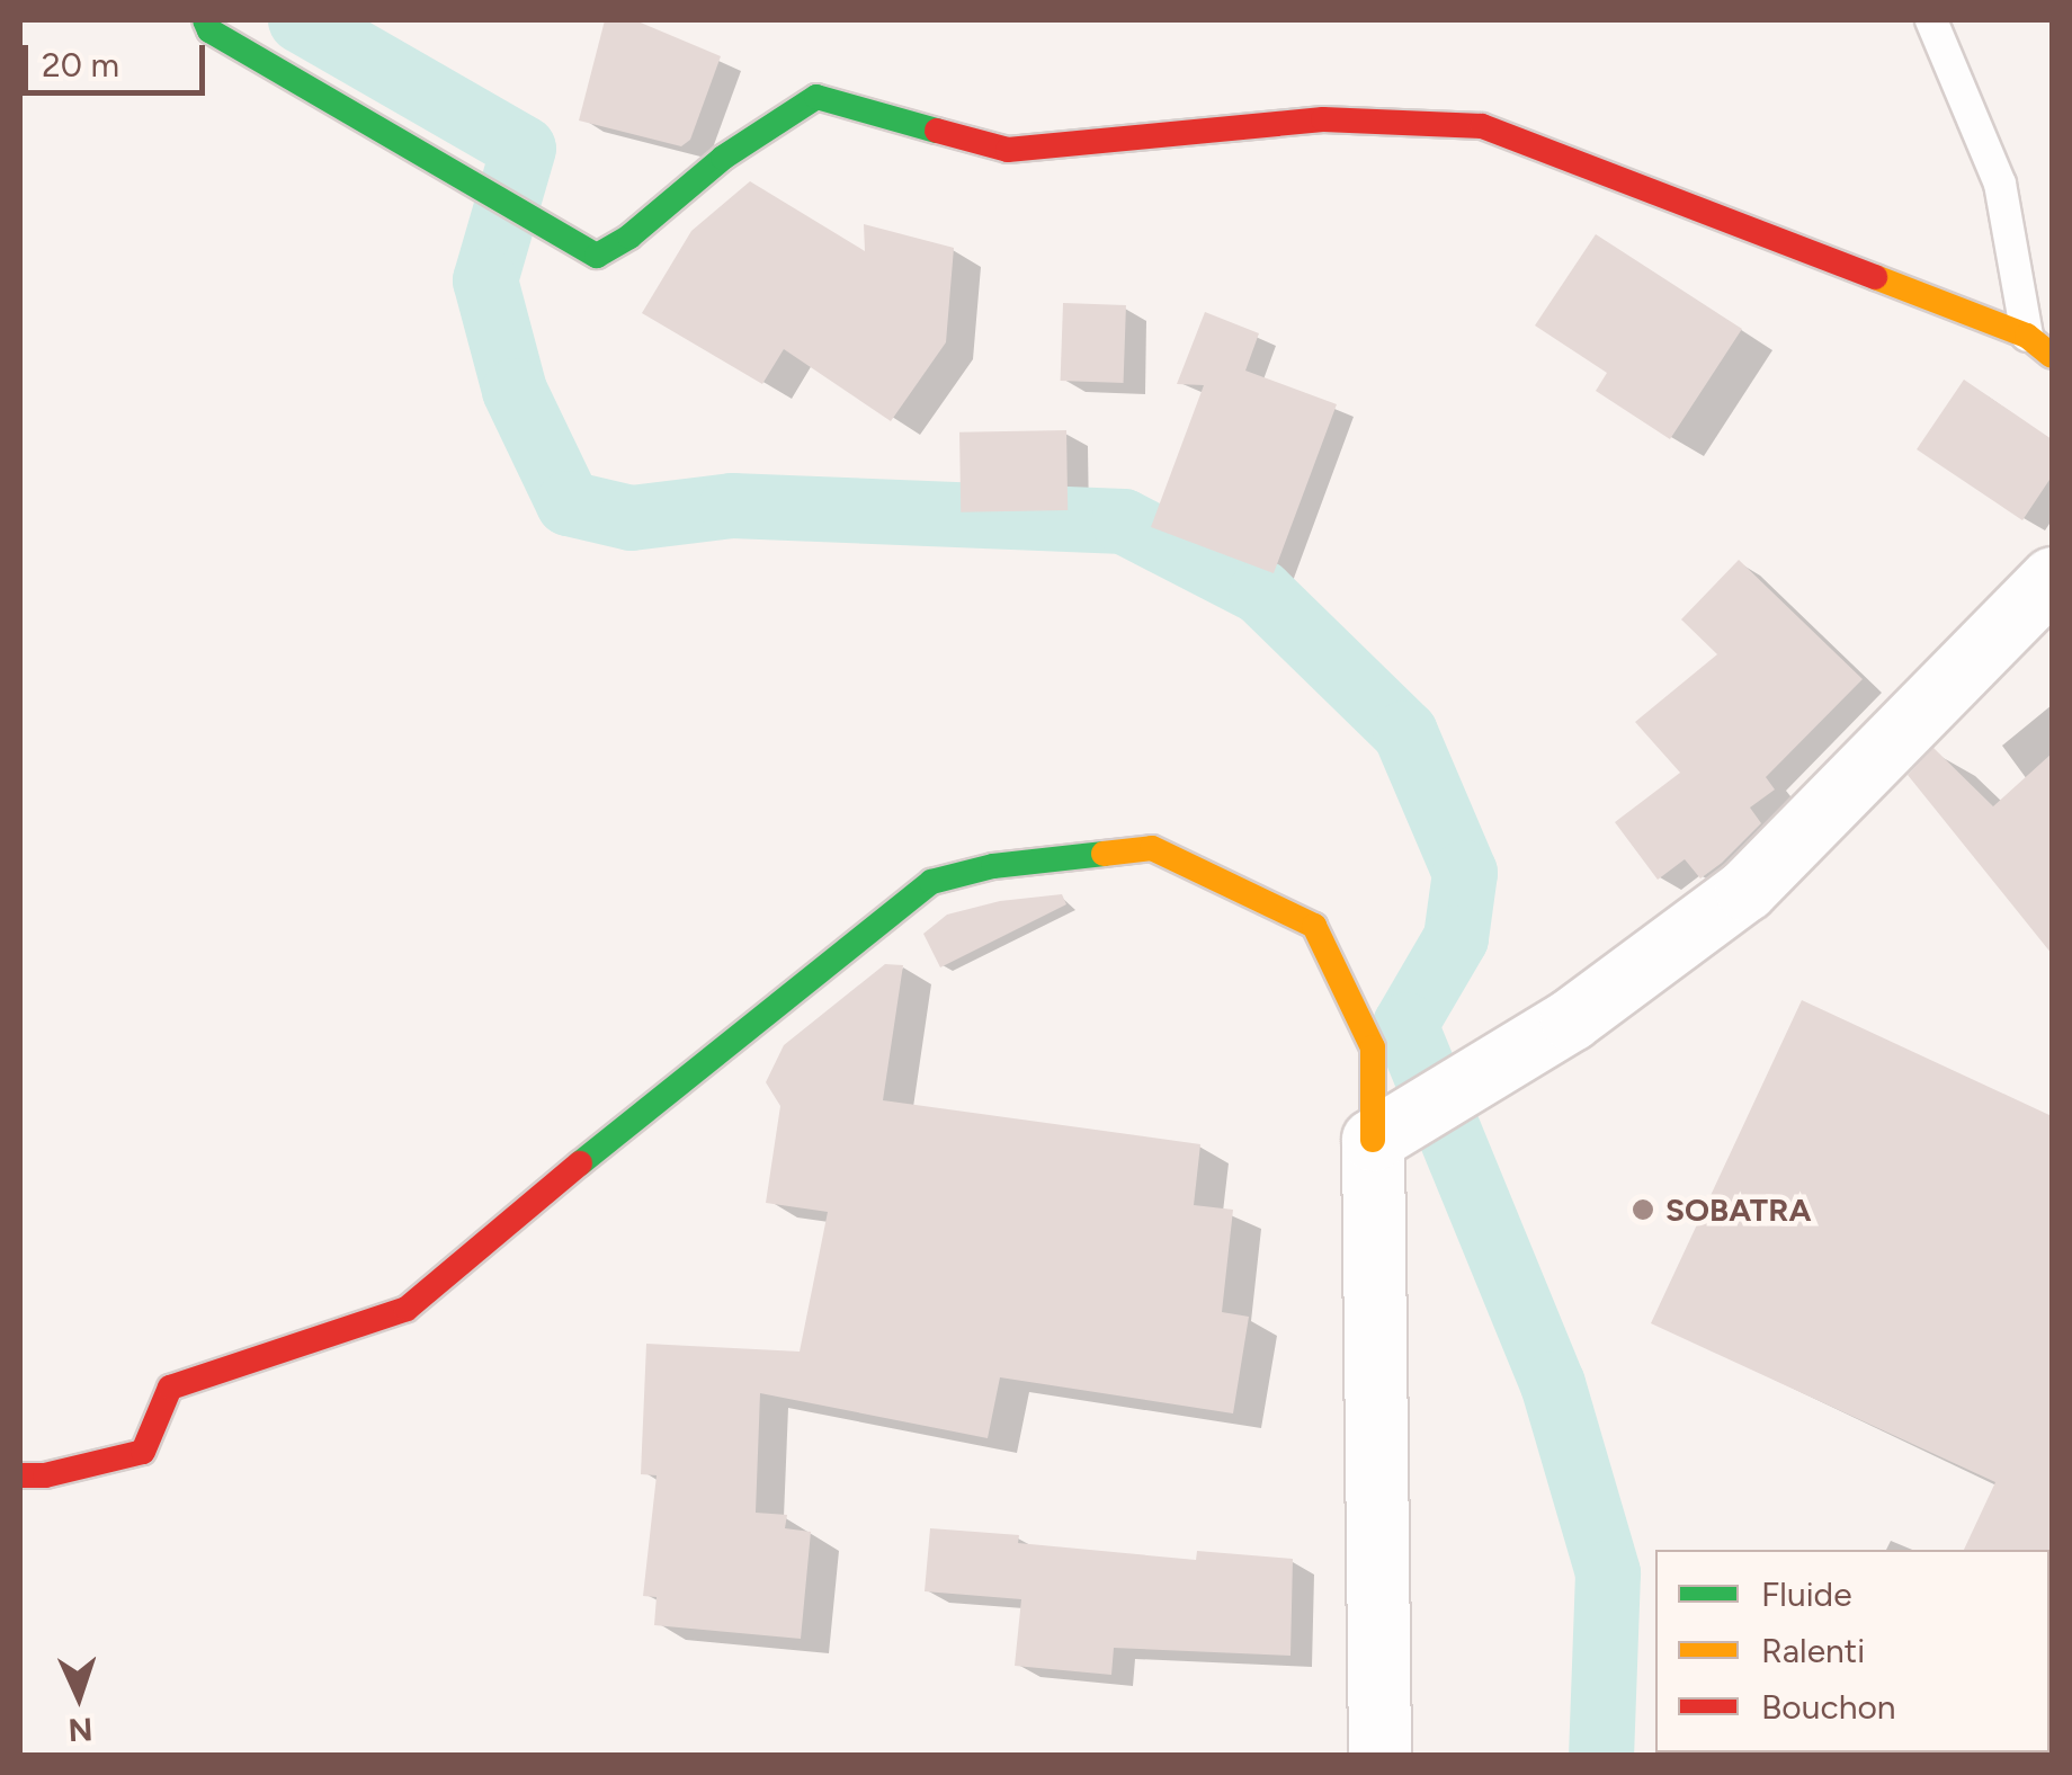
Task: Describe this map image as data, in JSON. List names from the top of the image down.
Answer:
{
  "places": ["SOBATRA"],
  "legend": ["Fluide", "Ralenti", "Bouchon"],
  "scale_bar": "20 m",
  "north": "bottom"
}
